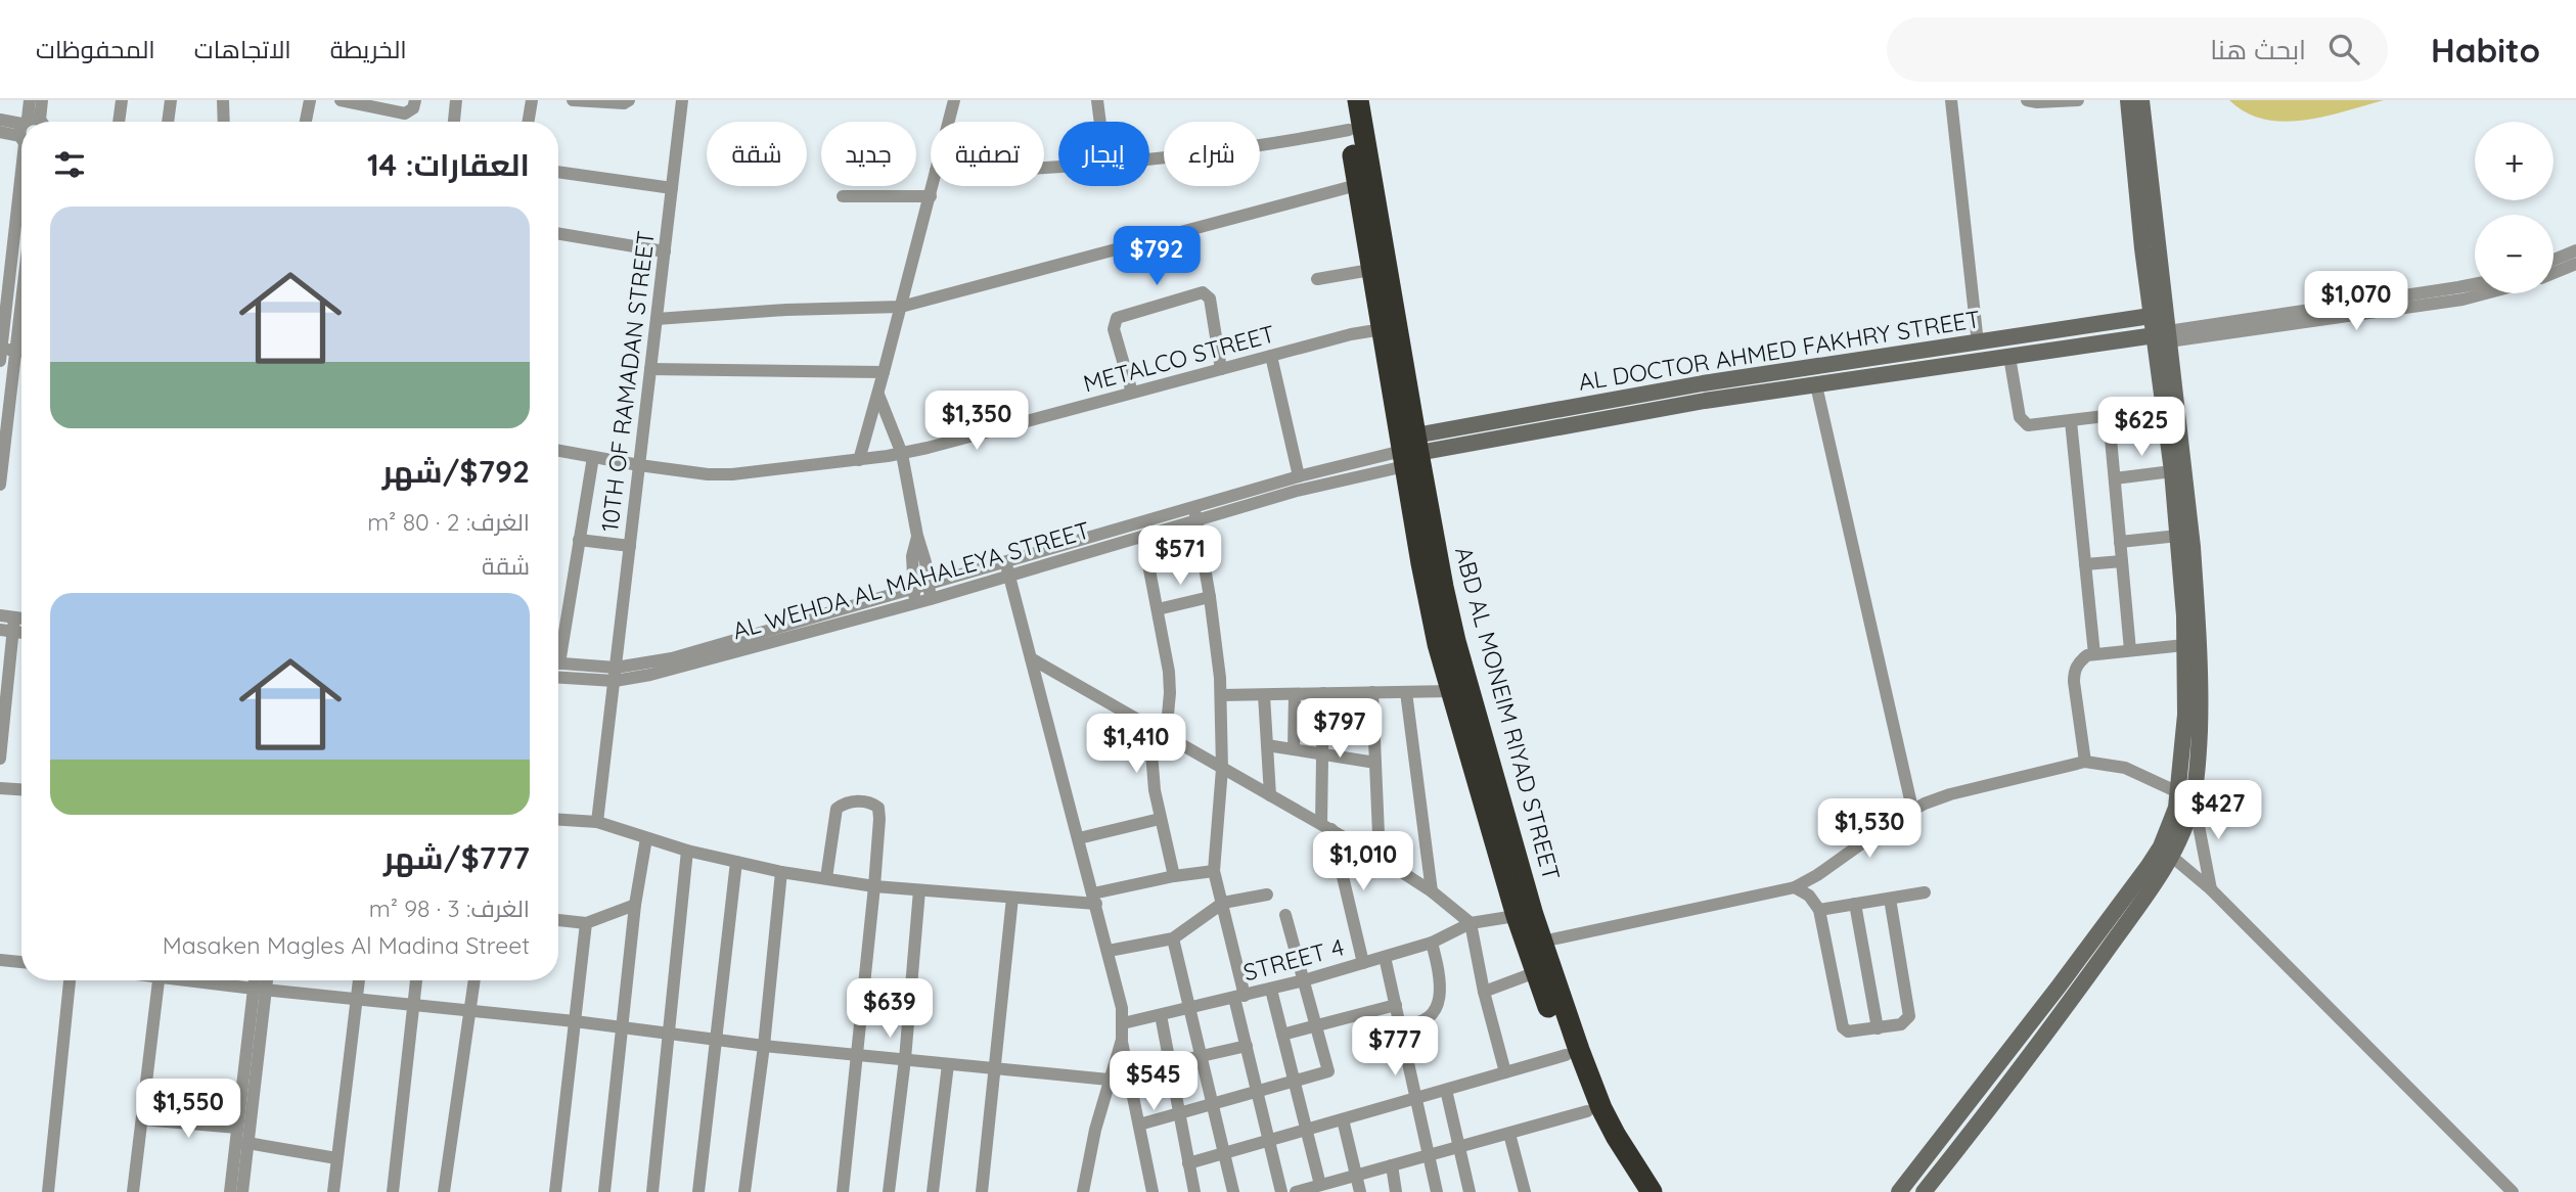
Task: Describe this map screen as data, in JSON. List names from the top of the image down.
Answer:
{
  "streets": {
    "highway": ["ABD AL MONEIM RIYAD STREET"],
    "street": [
      "AL DOCTOR AHMED FAKHRY STREET",
      "METALCO STREET",
      "10TH OF RAMADAN STREET",
      "AL WEHDA AL MAHALEYA STREET",
      "STREET 4"
    ]
  },
  "crossings": [
    ["AL DOCTOR AHMED FAKHRY STREET", "AL WEHDA AL MAHALEYA STREET"],
    ["AL DOCTOR AHMED FAKHRY STREET", "ABD AL MONEIM RIYAD STREET"],
    ["METALCO STREET", "10TH OF RAMADAN STREET"],
    ["METALCO STREET", "ABD AL MONEIM RIYAD STREET"],
    ["10TH OF RAMADAN STREET", "AL WEHDA AL MAHALEYA STREET"],
    ["AL WEHDA AL MAHALEYA STREET", "ABD AL MONEIM RIYAD STREET"],
    ["ABD AL MONEIM RIYAD STREET", "STREET 4"]
  ],
  "page": {
    "header": "Habito",
    "search": "ابحث هنا",
    "nav": ["الخريطة", "الاتجاهات", "المحفوظات"],
    "map_buttons": ["+", "−"],
    "chip": [
      "شراء",
      "إيجار",
      "تصفية",
      "جديد",
      "شقة"
    ],
    "heading": "العقارات: 14",
    "list": [
      {
        "name": "$792/شهر",
        "note": "الغرف: 2 · 80 m² · شقة"
      },
      {
        "name": "$777/شهر",
        "note": "الغرف: 3 · 98 m² · Masaken Magles Al Madina Street"
      }
    ],
    "price": [
      "$792",
      "$1,070",
      "$1,350",
      "$625",
      "$571",
      "$797",
      "$1,410",
      "$427",
      "$1,530",
      "$1,010",
      "$639",
      "$777",
      "$545",
      "$1,550"
    ]
  }
}
